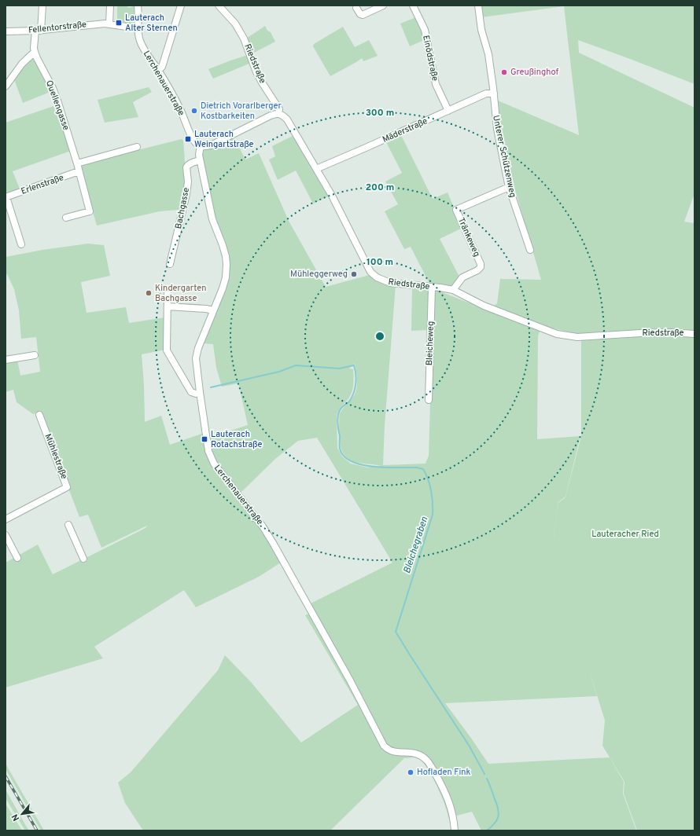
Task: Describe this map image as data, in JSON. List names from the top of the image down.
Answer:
{
  "streets": {
    "street": [
      "Fellentorstraße",
      "Einödstraße",
      "Riedstraße",
      "Lerchenauerstraße",
      "Quellengasse",
      "Mäderstraße",
      "Unterer Schützenweg",
      "Erlenstraße",
      "Bachgasse",
      "Tränkeweg",
      "Bleicheweg",
      "Mühlestraße"
    ]
  },
  "crossings": [
    ["Fellentorstraße", "Lerchenauerstraße"],
    ["Fellentorstraße", "Quellengasse"],
    ["Einödstraße", "Mäderstraße"],
    ["Riedstraße", "Mäderstraße"],
    ["Riedstraße", "Tränkeweg"],
    ["Riedstraße", "Bleicheweg"],
    ["Lerchenauerstraße", "Bachgasse"],
    ["Quellengasse", "Erlenstraße"],
    ["Mäderstraße", "Unterer Schützenweg"],
    ["Unterer Schützenweg", "Tränkeweg"]
  ],
  "water": ["Bleichegraben"],
  "parks": ["Lauteracher Ried"],
  "places": {
    "transit": ["Lauterach Alter Sternen", "Lauterach Weingartstraße", "Lauterach Rotachstraße"],
    "other": [
      "Greußinghof",
      "Dietrich Vorarlberger Kostbarkeiten",
      "Mühleggerweg",
      "Kindergarten Bachgasse",
      "Hofladen Fink"
    ]
  },
  "north": "bottom left",
  "rings": ["300 m", "200 m", "100 m"]
}
